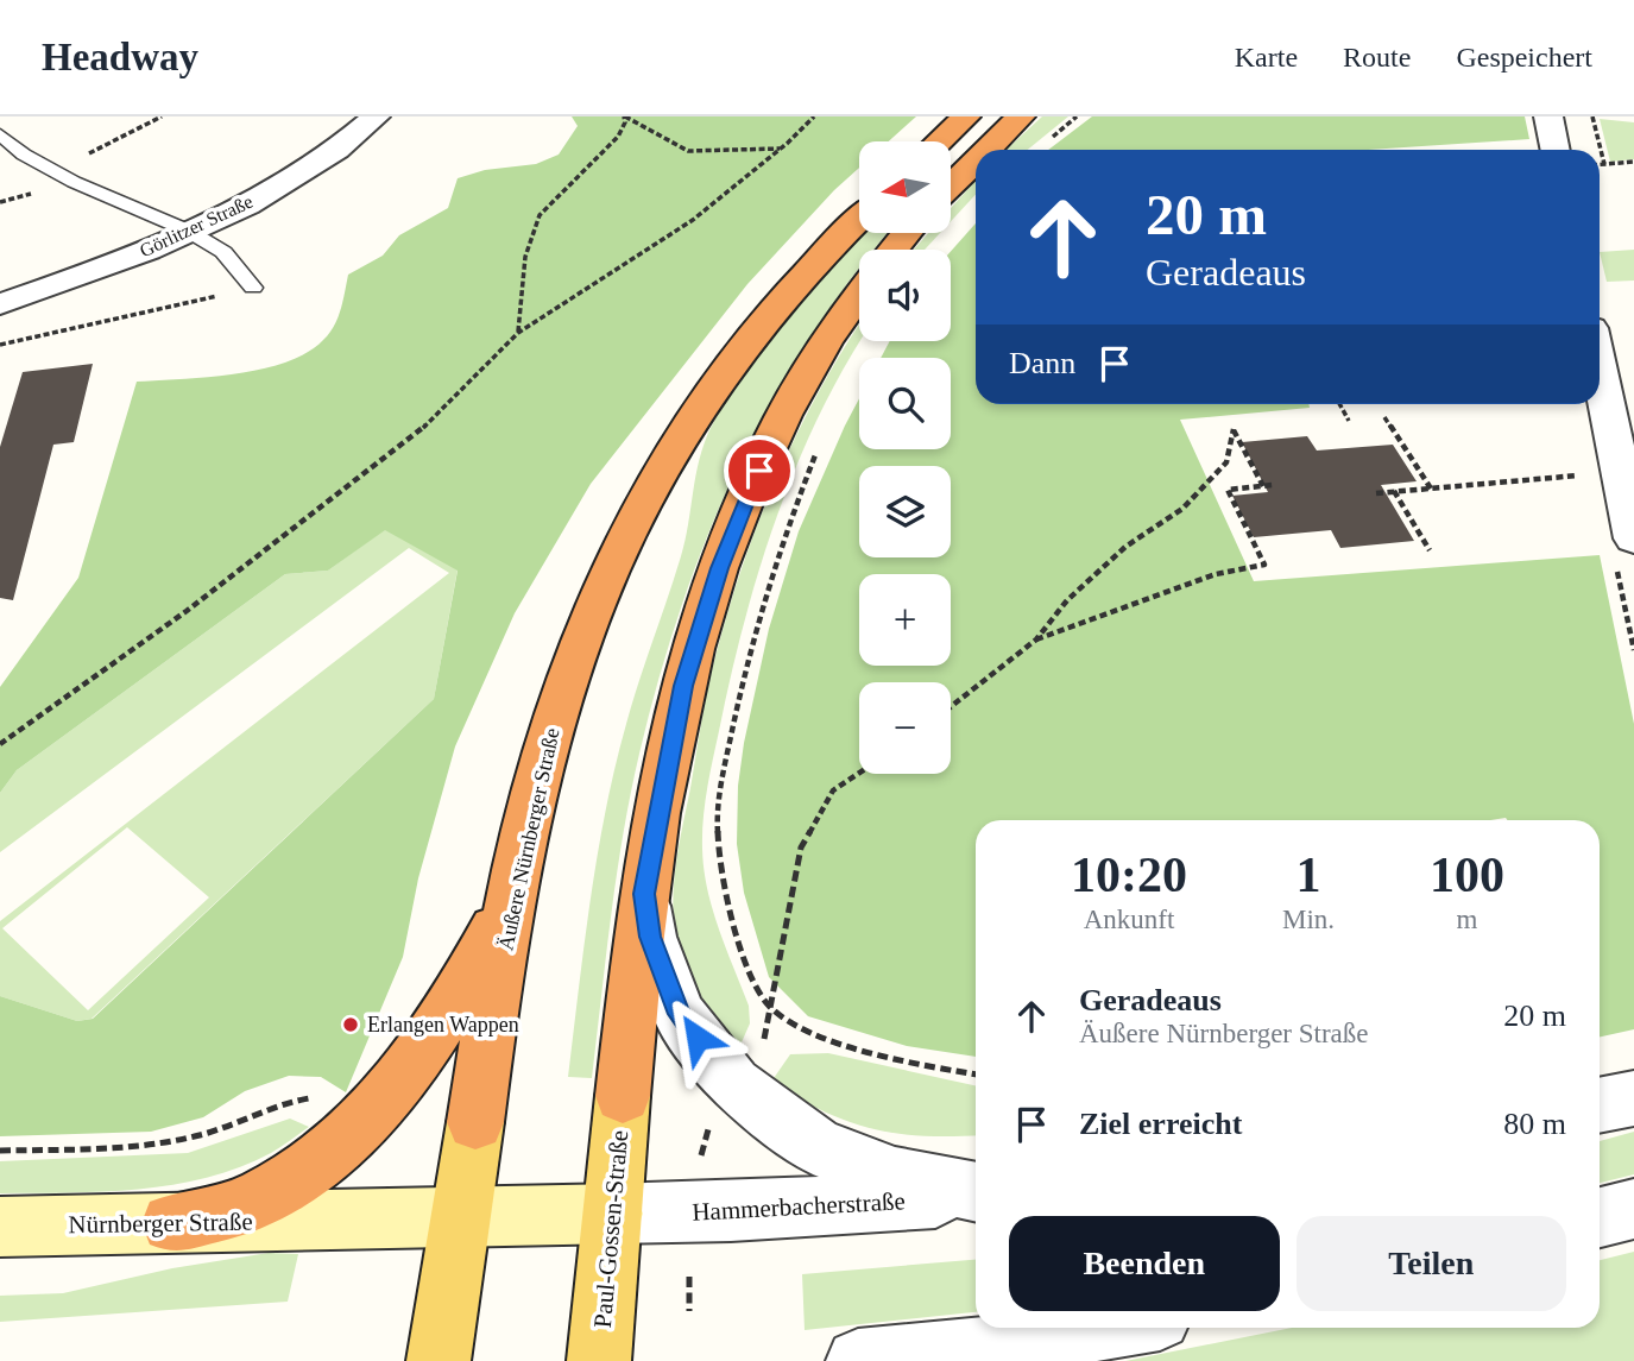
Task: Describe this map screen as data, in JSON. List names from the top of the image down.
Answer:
{
  "streets": {
    "highway": ["Äußere Nürnberger Straße"],
    "main road": ["Paul-Gossen-Straße"],
    "street": ["Görlitzer Straße", "Hammerbacherstraße", "Nürnberger Straße"]
  },
  "crossings": [
    ["Hammerbacherstraße", "Paul-Gossen-Straße"]
  ],
  "places": ["Erlangen Wappen"],
  "north": "left",
  "page": {
    "header": "Headway",
    "nav": ["Karte", "Route", "Gespeichert"],
    "map_buttons": ["+", "−"],
    "turn": ["20 m", "Geradeaus"],
    "then": "Dann",
    "eta": [
      "10:20",
      "Ankunft",
      "1",
      "Min.",
      "100",
      "m"
    ],
    "list": [
      {
        "name": "Geradeaus",
        "note": "Äußere Nürnberger Straße",
        "value": "20 m"
      },
      {
        "name": "Ziel erreicht",
        "value": "80 m"
      }
    ],
    "buttons": ["Beenden", "Teilen"]
  }
}
